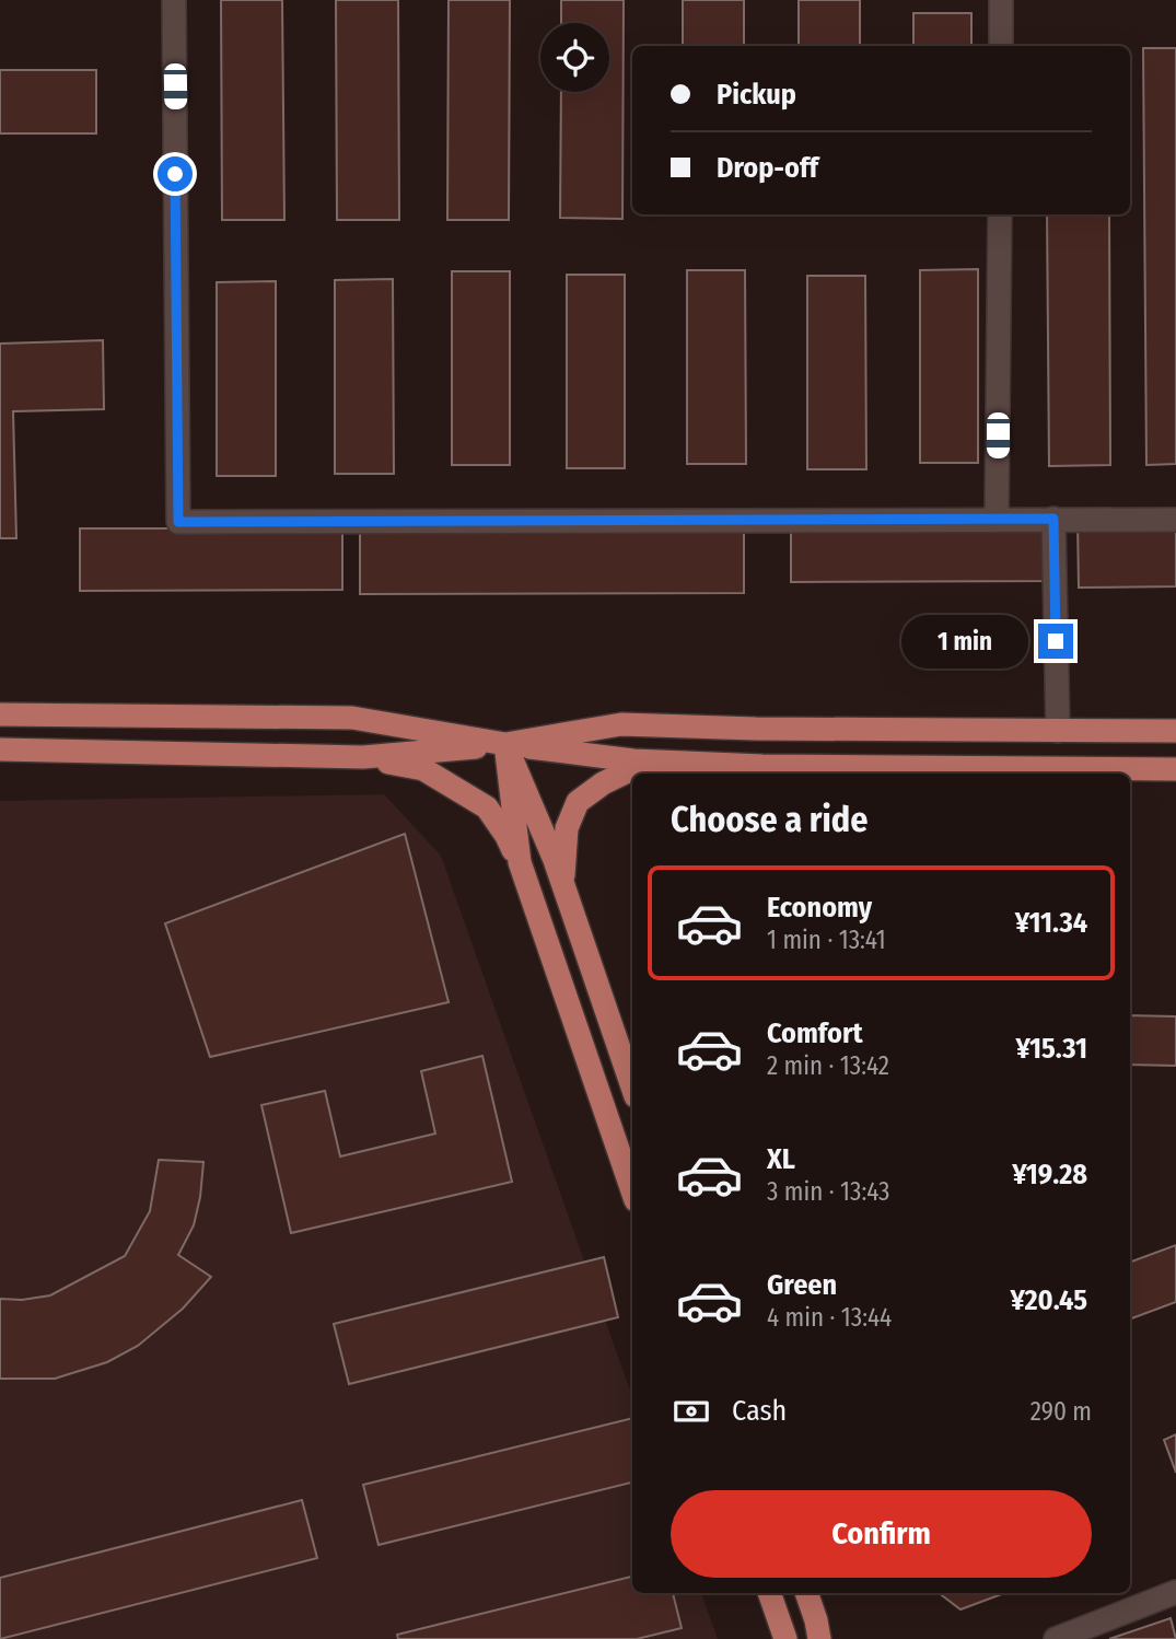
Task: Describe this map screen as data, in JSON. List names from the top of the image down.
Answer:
{
  "page": {
    "banner": ["Pickup", "Drop-off"],
    "bubble": "1 min",
    "heading": "Choose a ride",
    "list": [
      {
        "name": "Economy",
        "note": "1 min · 13:41",
        "value": "¥11.34"
      },
      {
        "name": "Comfort",
        "note": "2 min · 13:42",
        "value": "¥15.31"
      },
      {
        "name": "XL",
        "note": "3 min · 13:43",
        "value": "¥19.28"
      },
      {
        "name": "Green",
        "note": "4 min · 13:44",
        "value": "¥20.45"
      }
    ],
    "pay": ["Cash", "290 m"],
    "buttons": "Confirm"
  }
}
